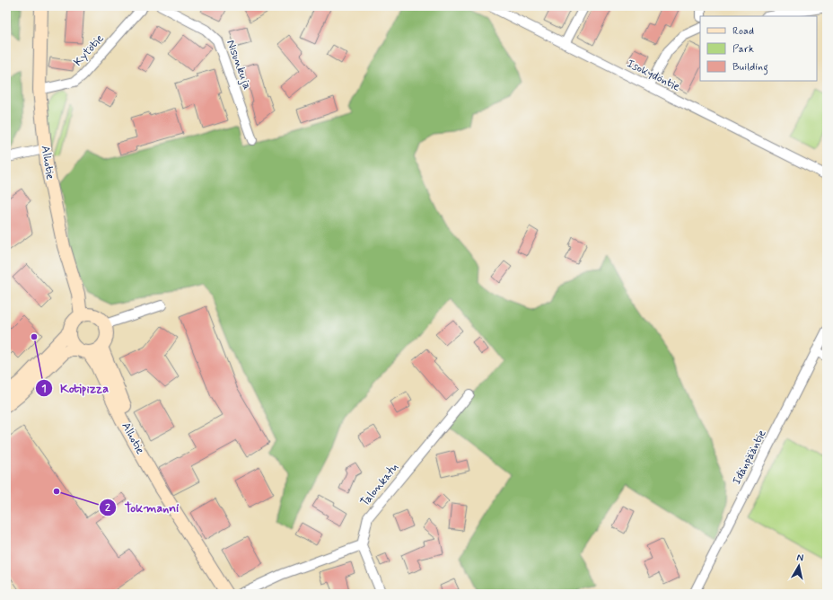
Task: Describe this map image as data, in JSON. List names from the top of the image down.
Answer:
{
  "streets": {
    "street": [
      "Kytötie",
      "Nisunkuja",
      "Isokydöntie",
      "Alhotie",
      "Idänpääntie",
      "Talonkatu"
    ]
  },
  "crossings": [
    ["Kytötie", "Alhotie"]
  ],
  "places": ["Kotipizza", "Tokmanni"],
  "legend": ["Road", "Park", "Building"],
  "north": "top"
}
